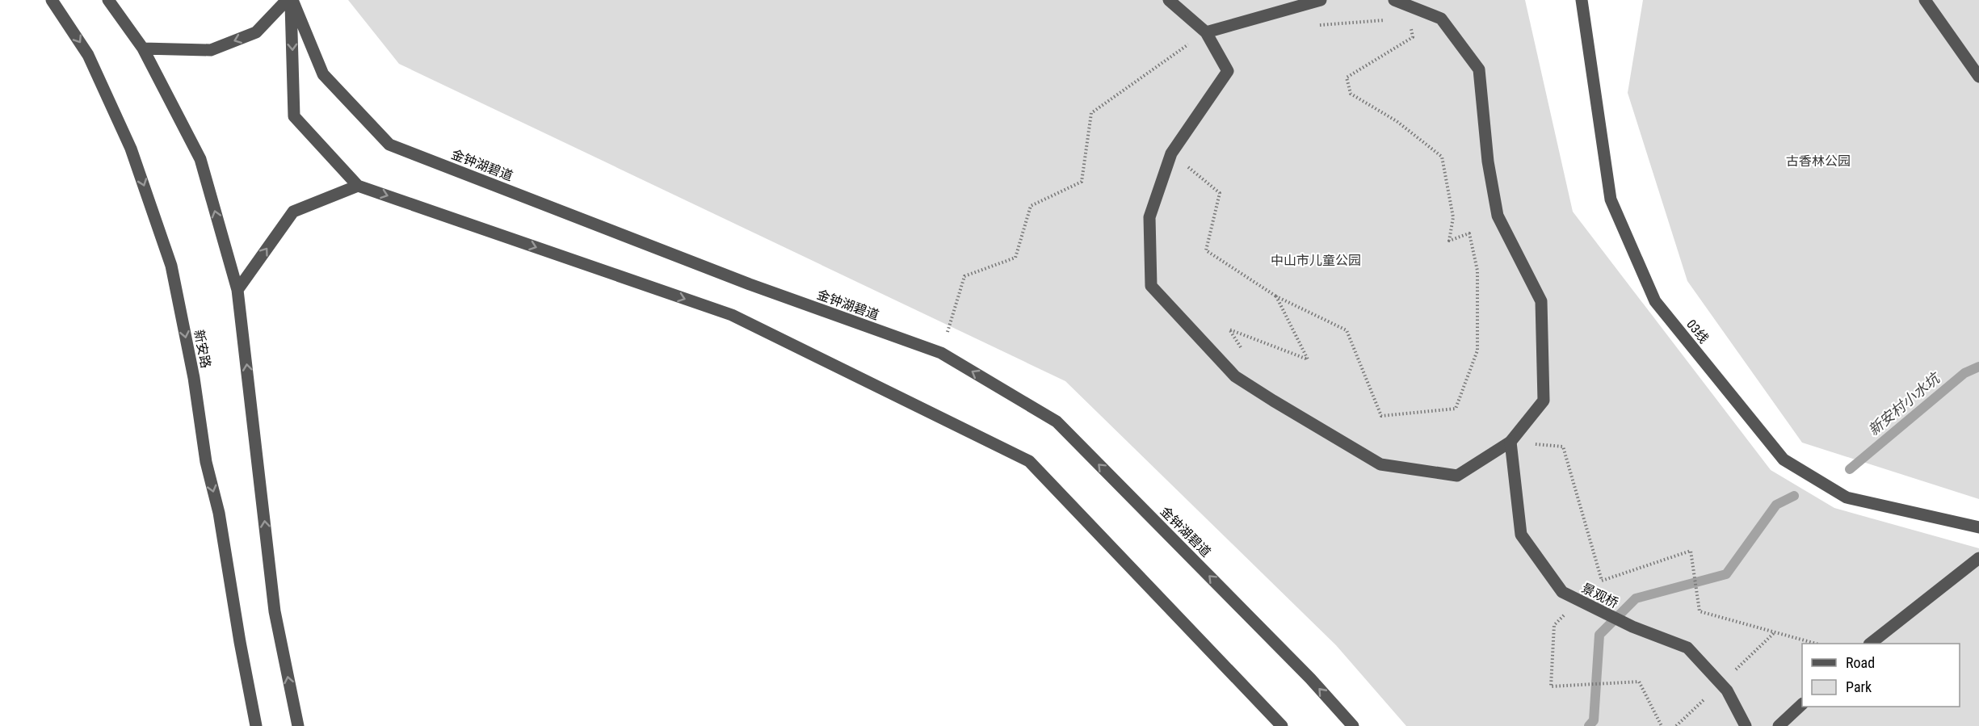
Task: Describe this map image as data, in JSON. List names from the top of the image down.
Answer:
{
  "streets": {
    "street": [
      "金钟湖碧道",
      "03线",
      "新安路",
      "景观桥"
    ]
  },
  "water": ["新安村小水坑"],
  "parks": ["古香林公园", "中山市儿童公园"],
  "legend": ["Road", "Park"]
}
